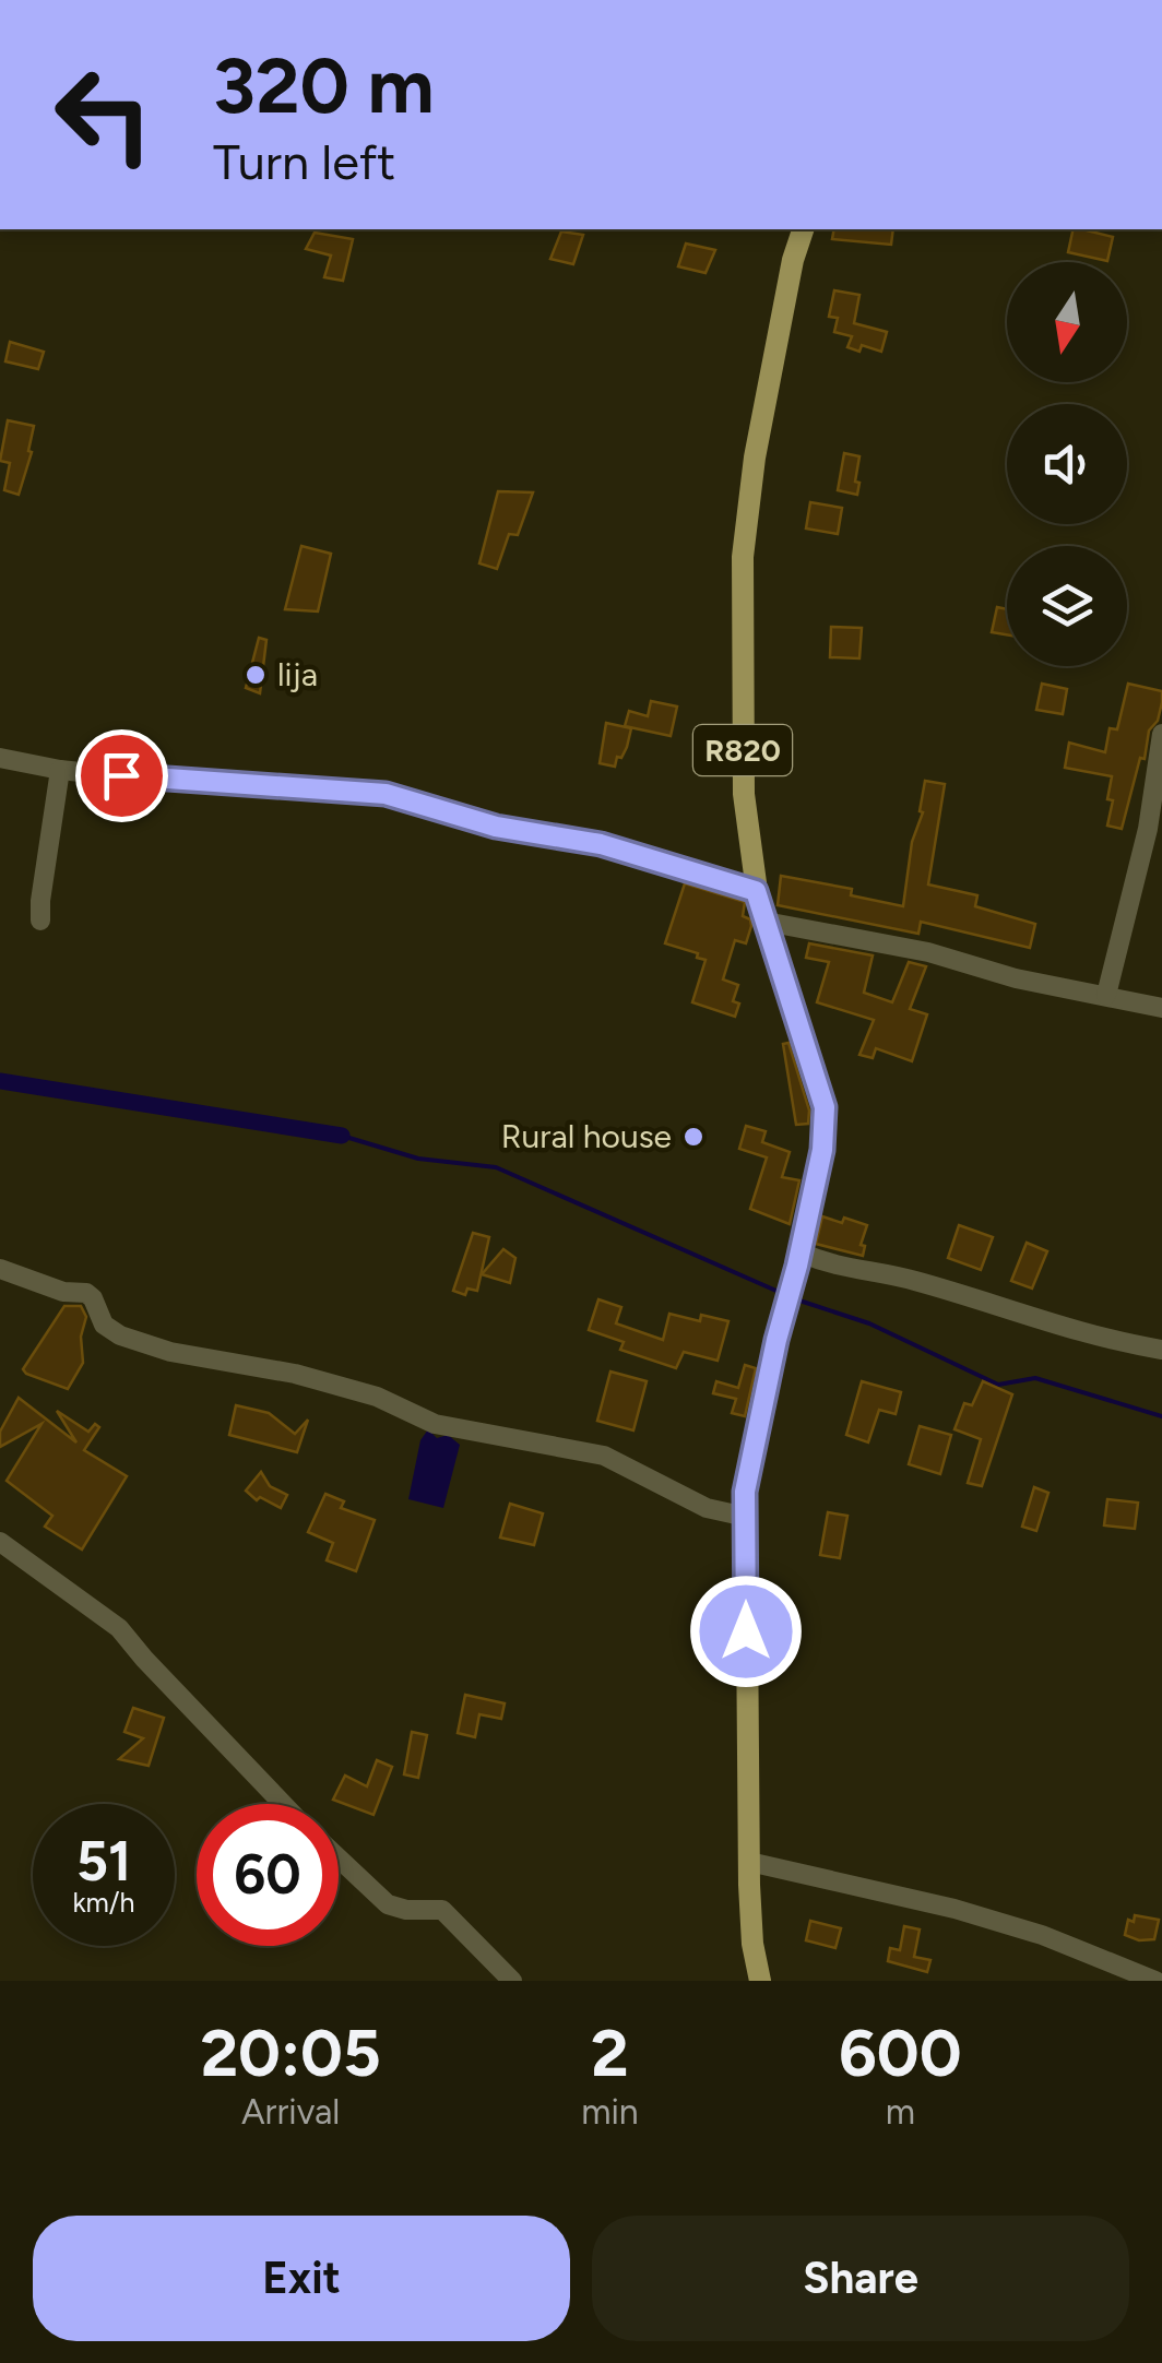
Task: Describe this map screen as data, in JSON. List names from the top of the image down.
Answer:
{
  "streets": {
    "main road": ["R820"]
  },
  "places": ["lija", "Rural house"],
  "north": "bottom",
  "page": {
    "turn": ["320 m", "Turn left"],
    "speed": "51 km/h",
    "limit": "60",
    "eta": [
      "20:05",
      "Arrival",
      "2",
      "min",
      "600",
      "m"
    ],
    "buttons": ["Exit", "Share"]
  }
}
